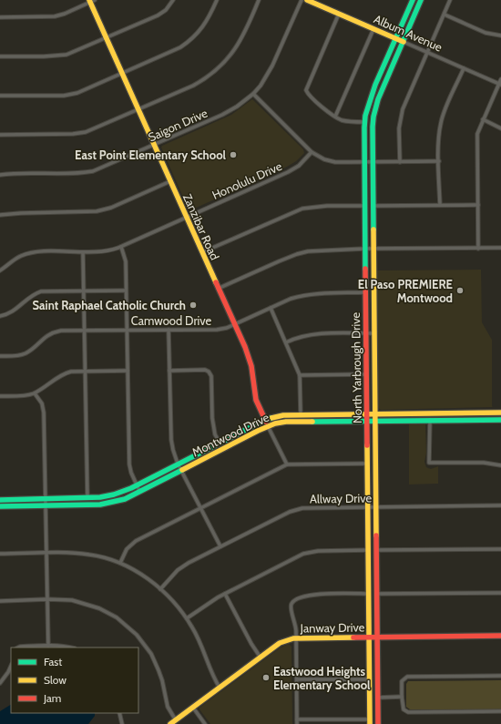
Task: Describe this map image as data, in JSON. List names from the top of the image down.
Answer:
{
  "streets": {
    "main road": [
      "Album Avenue",
      "Zanzibar Road",
      "North Yarbrough Drive",
      "Montwood Drive",
      "Janway Drive"
    ],
    "street": [
      "Saigon Drive",
      "Honolulu Drive",
      "Camwood Drive",
      "Allway Drive"
    ]
  },
  "crossings": [
    ["Album Avenue", "North Yarbrough Drive"],
    ["Saigon Drive", "Zanzibar Road"],
    ["Honolulu Drive", "Zanzibar Road"],
    ["Zanzibar Road", "Camwood Drive"],
    ["Zanzibar Road", "Montwood Drive"],
    ["Camwood Drive", "North Yarbrough Drive"],
    ["North Yarbrough Drive", "Montwood Drive"],
    ["North Yarbrough Drive", "Allway Drive"],
    ["North Yarbrough Drive", "Janway Drive"]
  ],
  "places": [
    "East Point Elementary School",
    "El Paso PREMIERE Montwood",
    "Saint Raphael Catholic Church",
    "Eastwood Heights Elementary School"
  ],
  "legend": ["Fast", "Slow", "Jam"]
}
